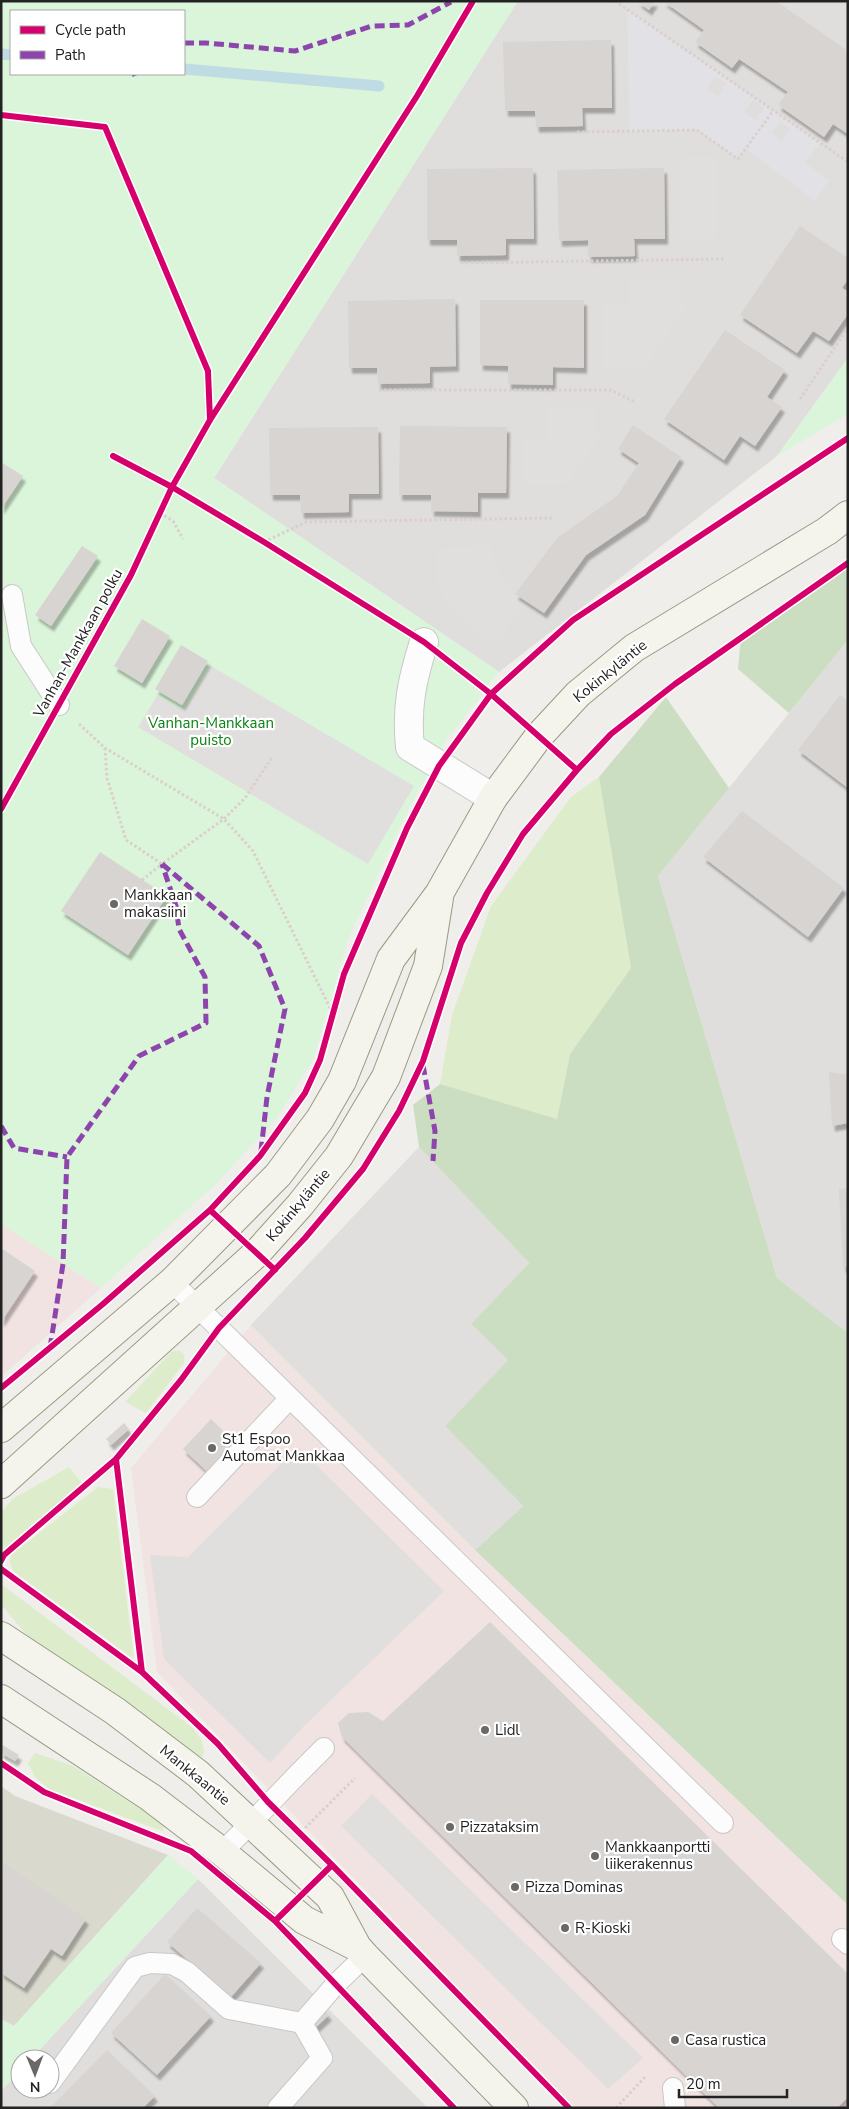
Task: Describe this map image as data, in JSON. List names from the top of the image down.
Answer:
{
  "streets": {
    "main road": ["Kokinkyläntie", "Mankkaantie"],
    "cycle path": ["Vanhan-Mankkaan polku"]
  },
  "parks": ["Vanhan-Mankkaan puisto"],
  "places": [
    "Mankkaan makasiini",
    "St1 Espoo Automat Mankkaa",
    "Lidl",
    "Pizzataksim",
    "Mankkaanportti liikerakennus",
    "Pizza Dominas",
    "R-Kioski",
    "Casa rustica"
  ],
  "legend": ["Cycle path", "Path"],
  "scale_bar": "20 m",
  "north": "bottom"
}
